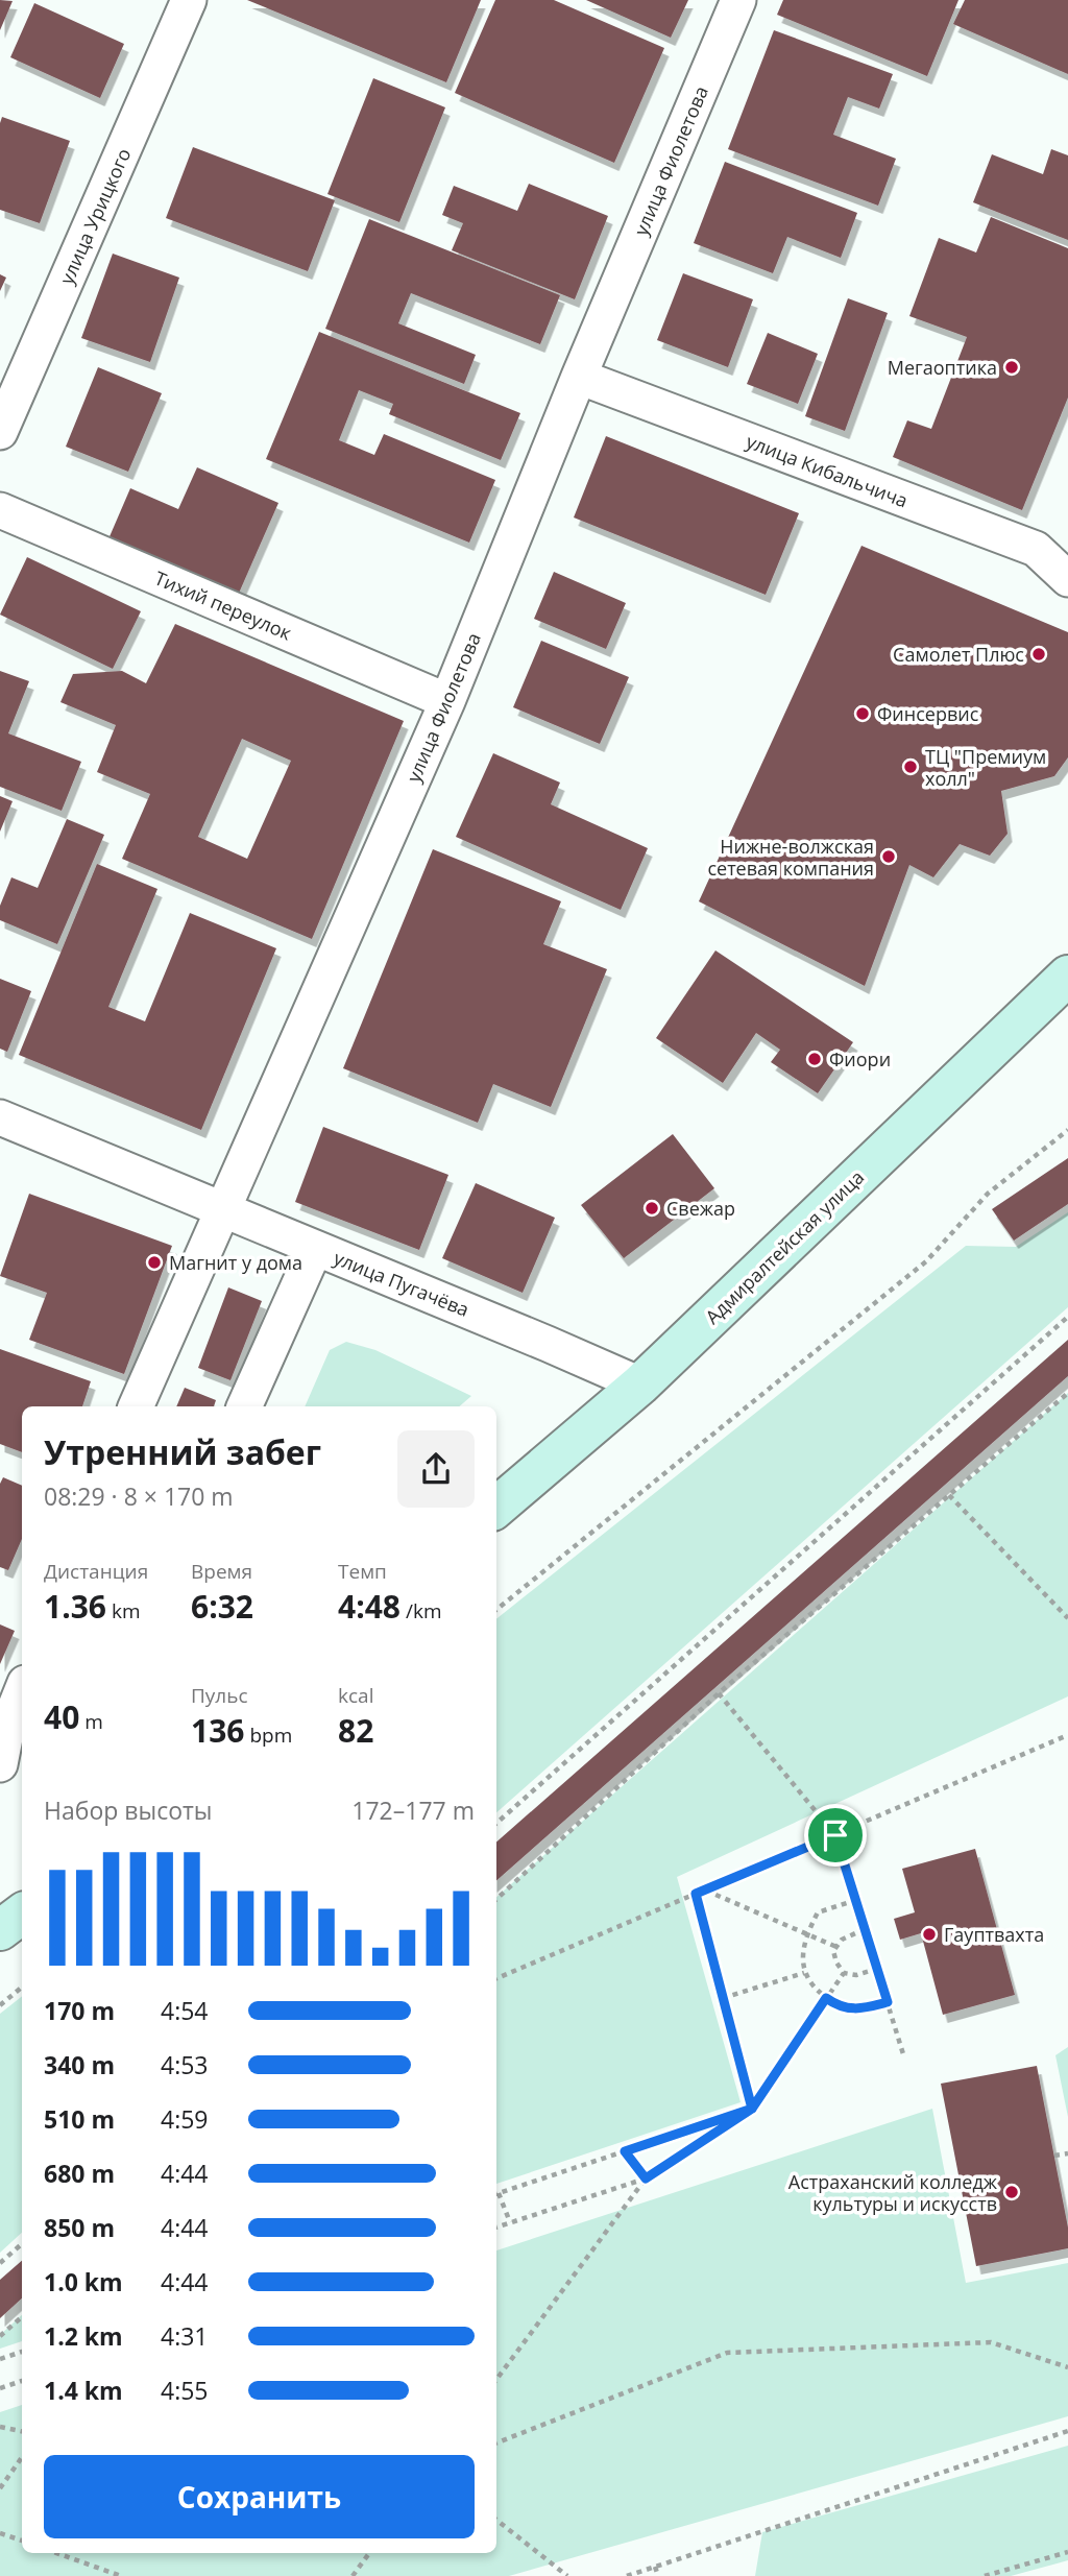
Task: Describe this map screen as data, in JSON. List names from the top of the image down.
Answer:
{
  "streets": {
    "main road": ["Адмиралтейская улица"],
    "street": [
      "улица Фиолетова",
      "улица Урицкого",
      "улица Кибальчича",
      "Тихий переулок",
      "улица Пугачёва"
    ]
  },
  "crossings": [
    ["улица Фиолетова", "улица Кибальчича"],
    ["улица Фиолетова", "Тихий переулок"],
    ["улица Фиолетова", "улица Пугачёва"],
    ["Адмиралтейская улица", "улица Пугачёва"]
  ],
  "places": [
    "Мегаоптика",
    "Самолет Плюс",
    "Финсервис",
    "ТЦ \"Премиум холл\"",
    "Нижне-волжская сетевая компания",
    "Фиори",
    "Свежар",
    "Магнит у дома",
    "Гауптвахта",
    "Астраханский колледж культуры и искусств"
  ],
  "page": {
    "heading": ["Утренний забег", "08:29 · 8 × 170 m"],
    "stats": [
      ["Дистанция", "1.36 km"],
      ["Время", "6:32"],
      ["Темп", "4:48 /km"],
      ["40 m"],
      ["Пульс", "136 bpm"],
      ["kcal", "82"]
    ],
    "chart": ["Набор высоты", "172–177 m"],
    "list": [
      {
        "name": "170 m",
        "note": "4:54"
      },
      {
        "name": "340 m",
        "note": "4:53"
      },
      {
        "name": "510 m",
        "note": "4:59"
      },
      {
        "name": "680 m",
        "note": "4:44"
      },
      {
        "name": "850 m",
        "note": "4:44"
      },
      {
        "name": "1.0 km",
        "note": "4:44"
      },
      {
        "name": "1.2 km",
        "note": "4:31"
      },
      {
        "name": "1.4 km",
        "note": "4:55"
      }
    ],
    "buttons": "Сохранить"
  }
}
